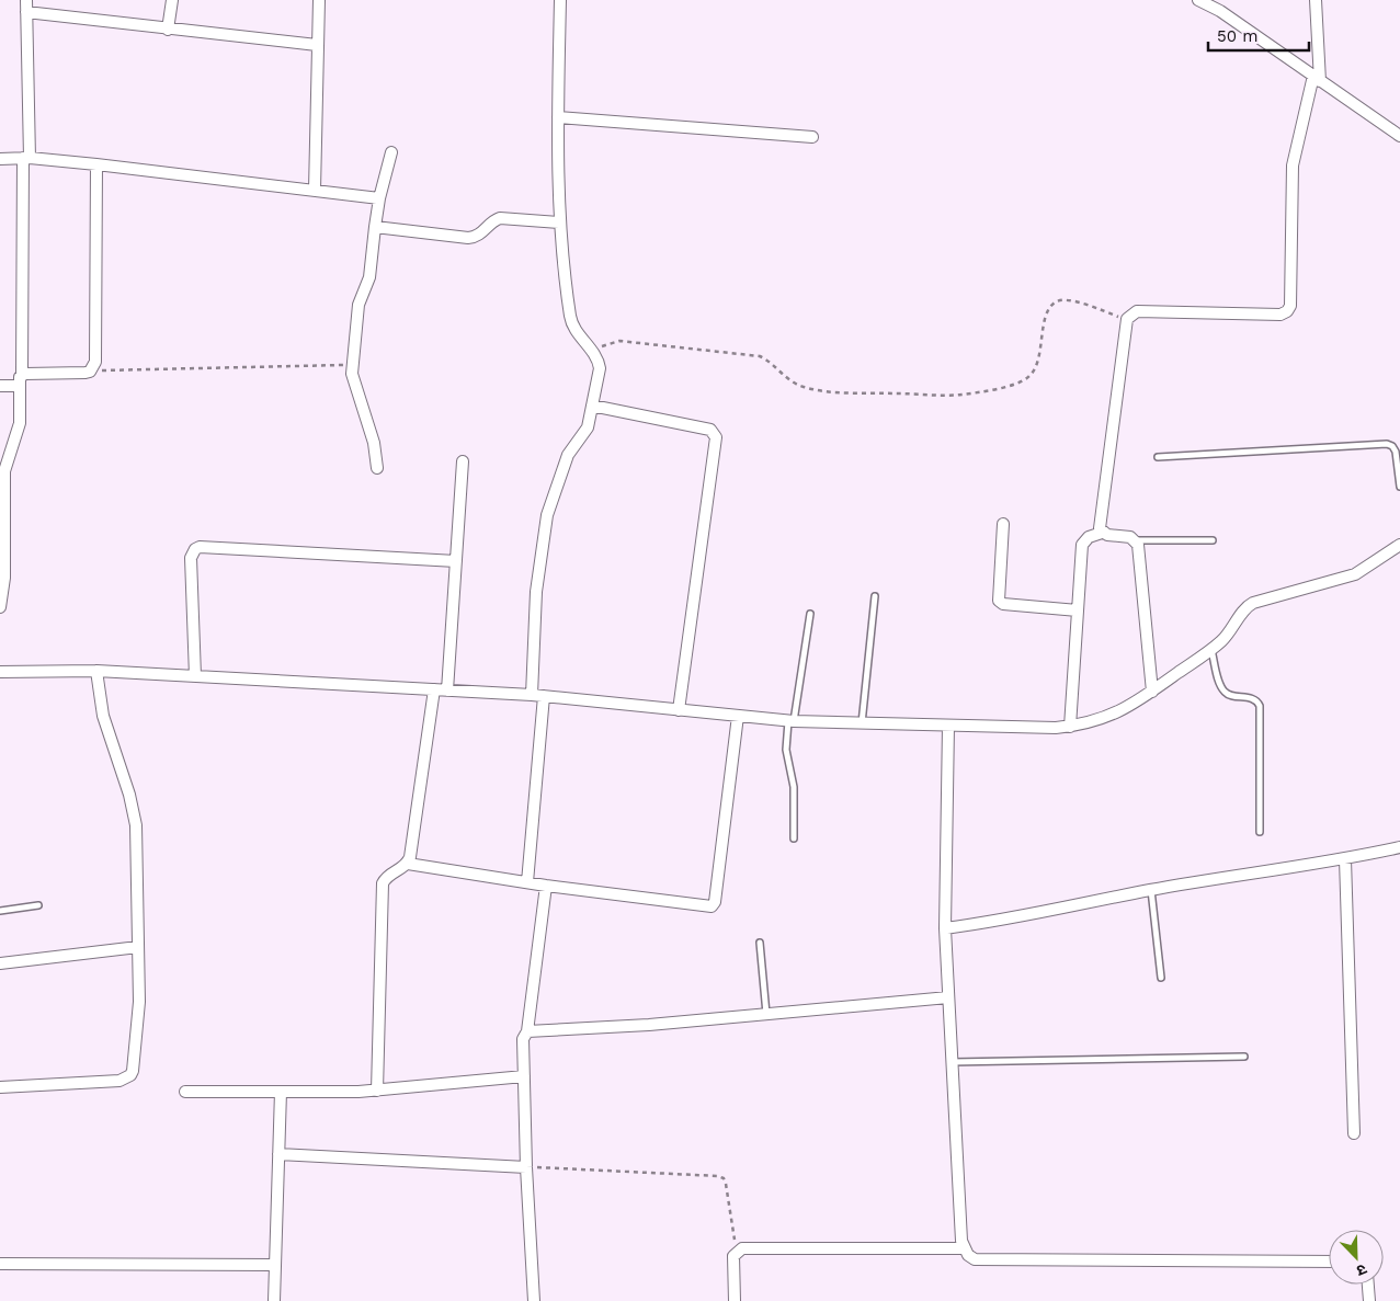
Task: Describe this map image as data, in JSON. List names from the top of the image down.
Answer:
{
  "scale_bar": "50 m",
  "north": "bottom right"
}
